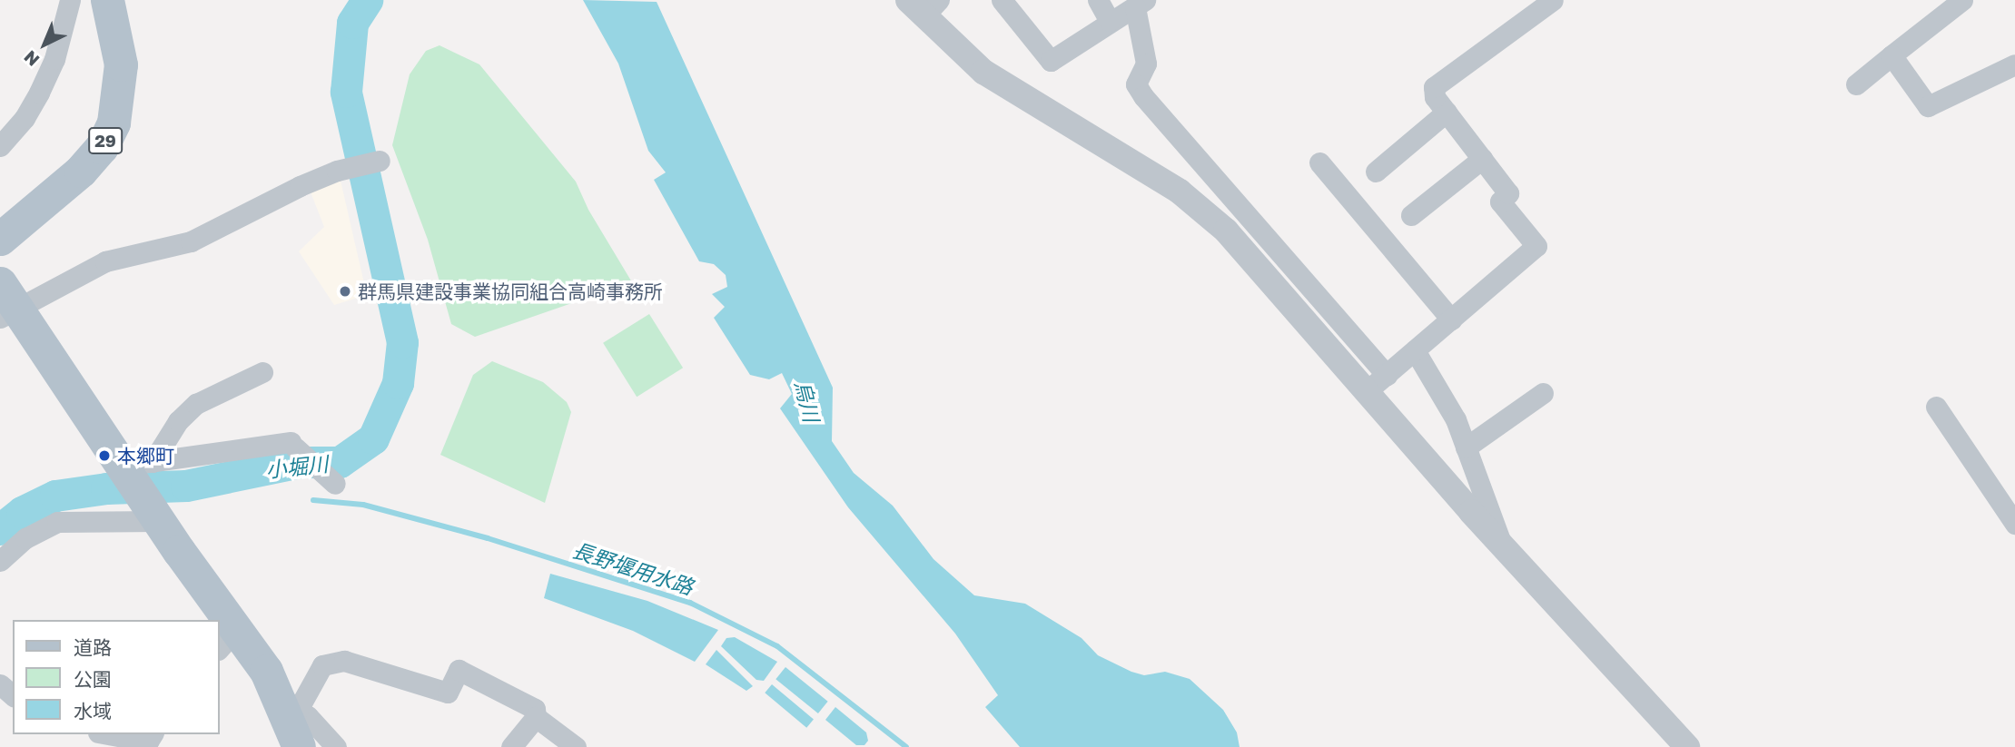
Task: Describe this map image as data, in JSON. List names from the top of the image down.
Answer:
{
  "streets": {
    "main road": ["29"]
  },
  "water": ["烏川", "小堀川", "長野堰用水路"],
  "places": ["群馬県建設事業協同組合高崎事務所", "本郷町"],
  "legend": ["道路", "公園", "水域"],
  "north": "bottom left"
}
